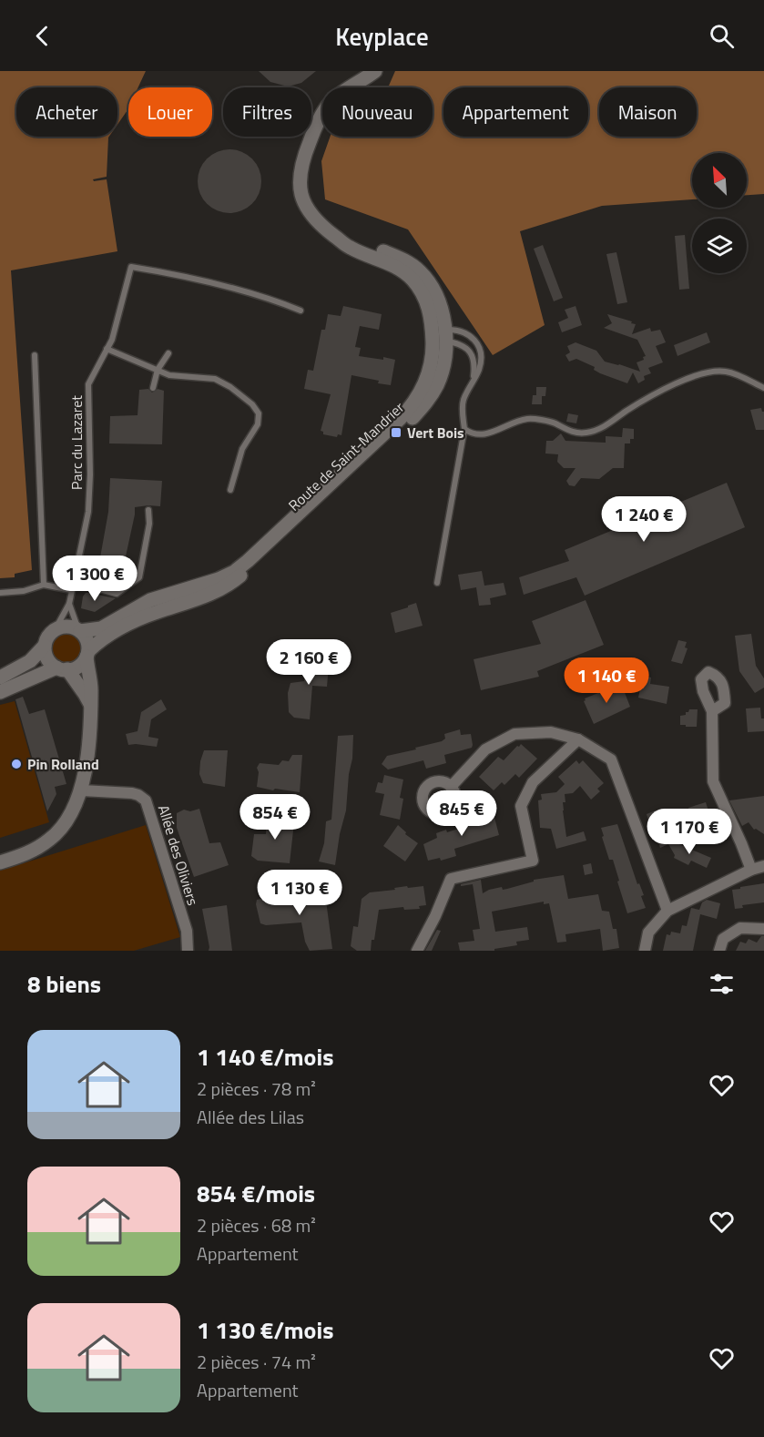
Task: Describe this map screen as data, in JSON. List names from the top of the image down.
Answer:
{
  "streets": {
    "main road": ["Route de Saint-Mandrier"],
    "street": ["Allée des Oliviers"],
    "lane": ["Parc du Lazaret"]
  },
  "crossings": [
    ["Parc du Lazaret", "Route de Saint-Mandrier"]
  ],
  "places": {
    "transit": ["Vert Bois"],
    "other": ["Pin Rolland"]
  },
  "north": "top left",
  "page": {
    "header": "Keyplace",
    "chip": [
      "Acheter",
      "Louer",
      "Filtres",
      "Nouveau",
      "Appartement",
      "Maison"
    ],
    "price": [
      "1 240 €",
      "1 300 €",
      "2 160 €",
      "1 140 €",
      "845 €",
      "854 €",
      "1 170 €",
      "1 130 €"
    ],
    "heading": "8 biens",
    "list": [
      {
        "name": "1 140 €/mois",
        "note": "2 pièces · 78 m² · Allée des Lilas"
      },
      {
        "name": "854 €/mois",
        "note": "2 pièces · 68 m² · Appartement"
      },
      {
        "name": "1 130 €/mois",
        "note": "2 pièces · 74 m² · Appartement"
      }
    ]
  }
}
